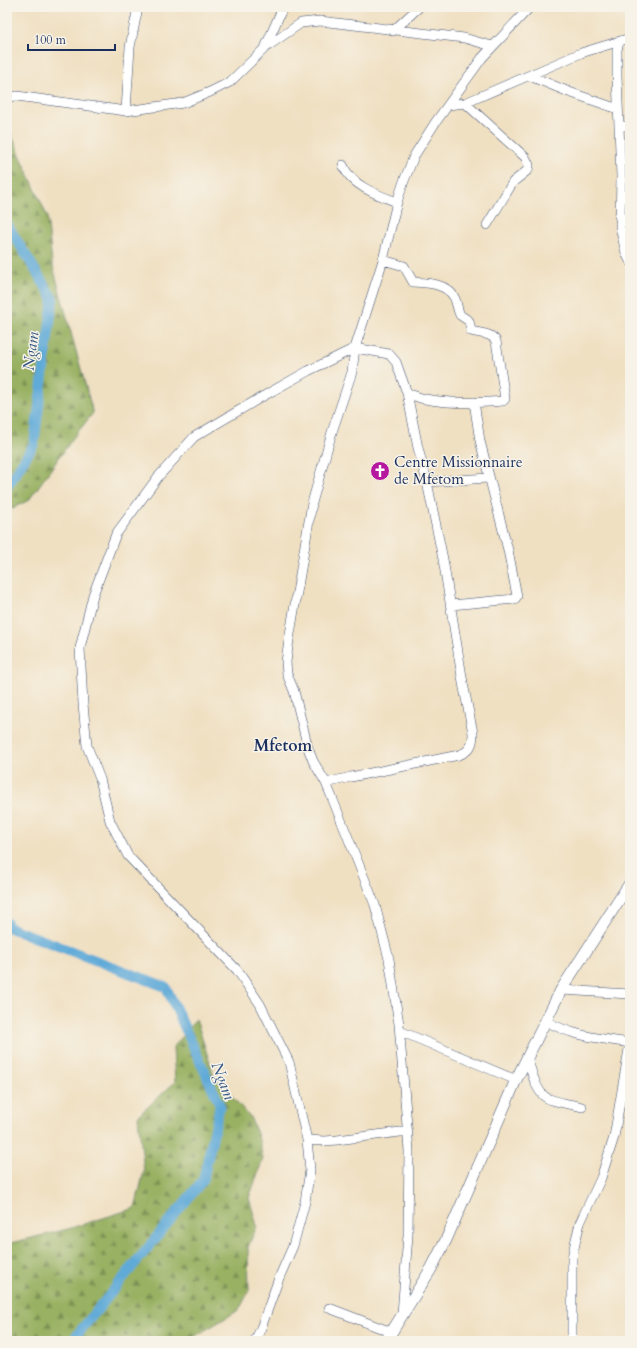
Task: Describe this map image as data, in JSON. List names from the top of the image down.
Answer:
{
  "districts": ["Mfetom"],
  "water": ["Ngam"],
  "places": {
    "church": ["Centre Missionnaire de Mfetom"]
  },
  "scale_bar": "100 m"
}
